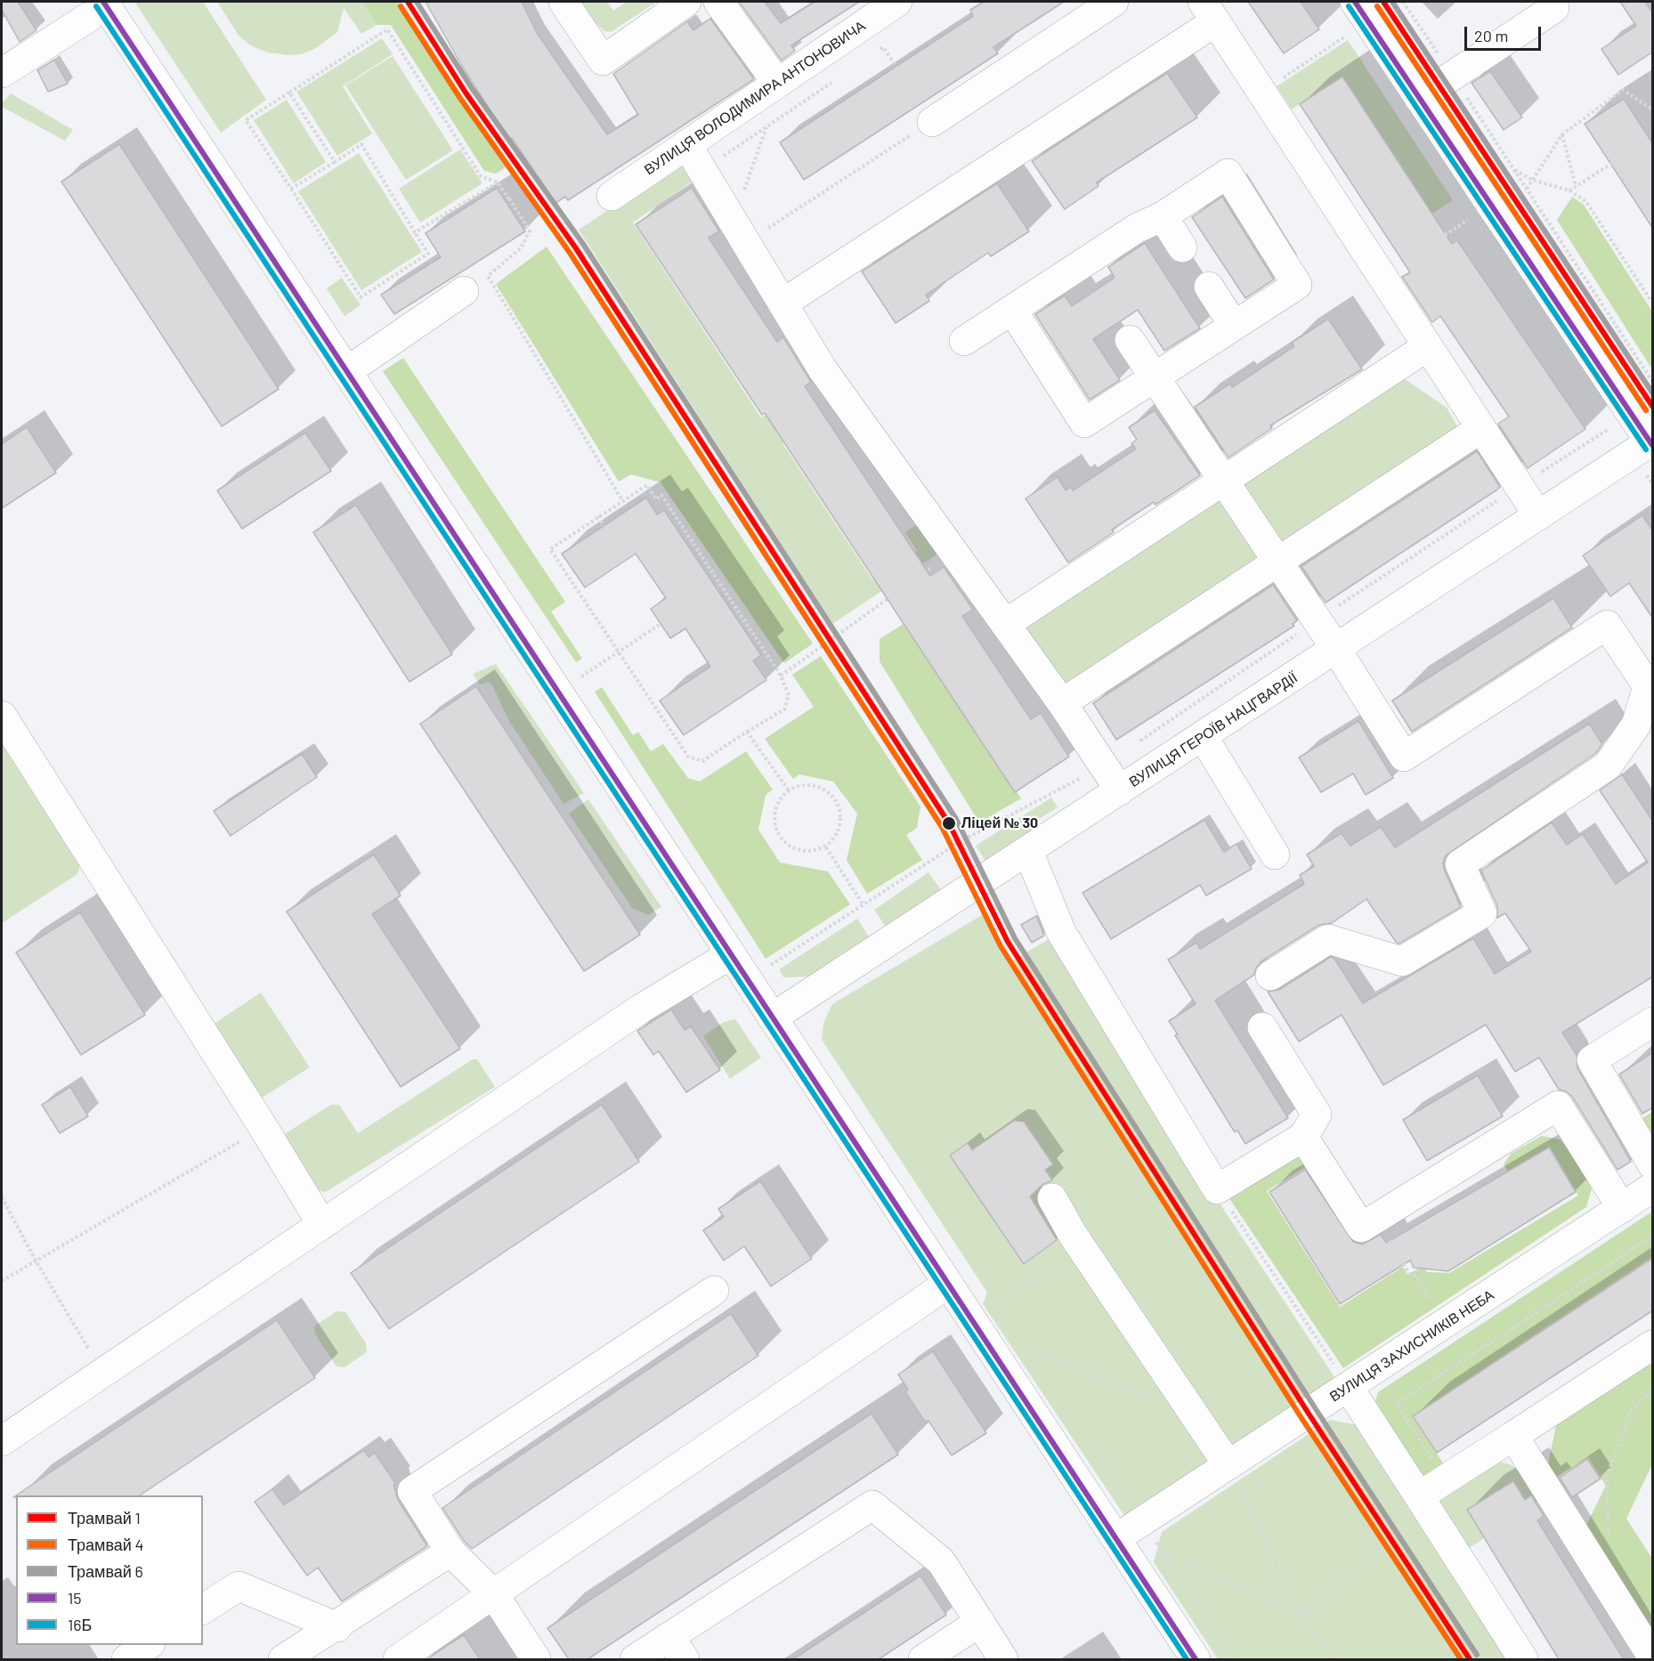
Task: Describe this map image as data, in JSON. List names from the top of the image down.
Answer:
{
  "streets": {
    "main road": ["ВУЛИЦЯ ВОЛОДИМИРА АНТОНОВИЧА", "ВУЛИЦЯ ГЕРОЇВ НАЦГВАРДІЇ", "ВУЛИЦЯ ЗАХИСНИКІВ НЕБА"]
  },
  "places": ["Ліцей № 30"],
  "lines": [
    "tram line 1",
    "tram line 6",
    "transit line 15",
    "tram line 4",
    "transit line 16Б"
  ],
  "legend": [
    "Трамвай 1",
    "Трамвай 4",
    "Трамвай 6",
    "15",
    "16Б"
  ],
  "scale_bar": "20 m"
}
